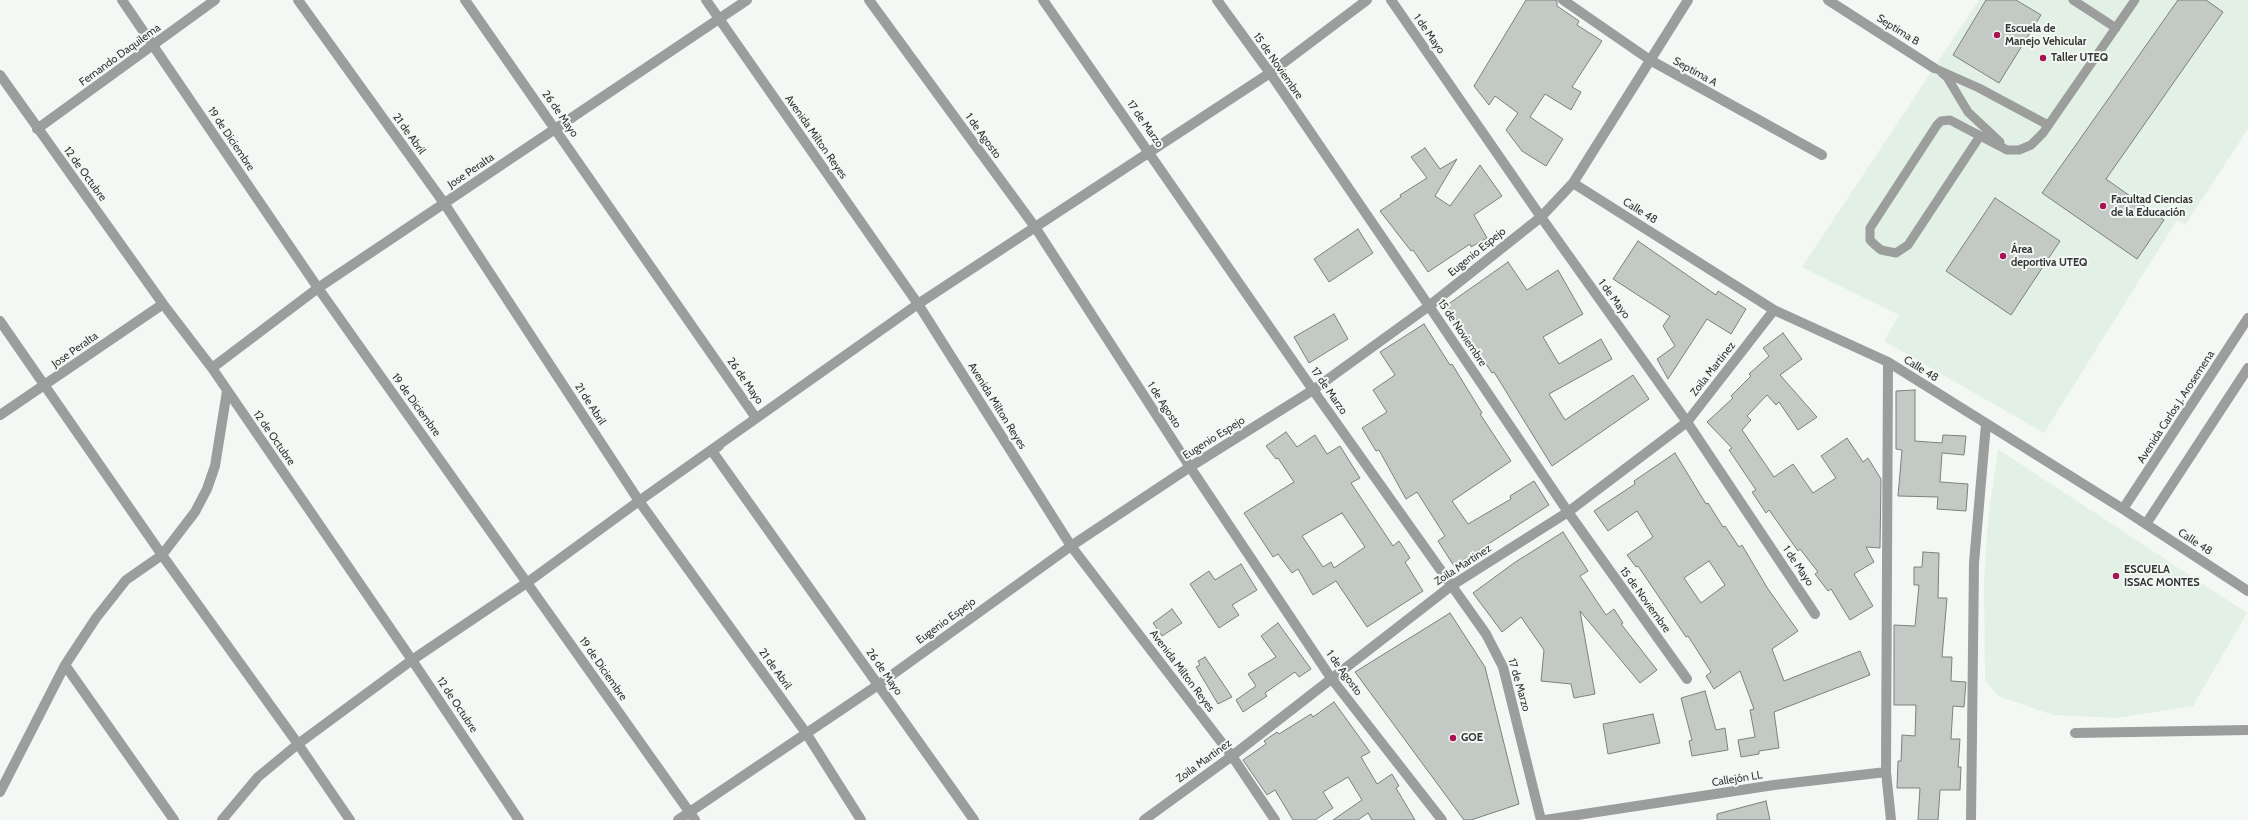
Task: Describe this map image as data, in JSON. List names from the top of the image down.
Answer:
{
  "streets": {
    "street": [
      "Septima B",
      "1 de Mayo",
      "Fernando Daquilema",
      "15 de Noviembre",
      "Septima A",
      "26 de Mayo",
      "17 de Marzo",
      "21 de Abril",
      "1 de Agosto",
      "Avenida Milton Reyes",
      "19 de Diciembre",
      "Jose Peralta",
      "12 de Octubre",
      "Calle 48",
      "Eugenio Espejo",
      "Zoila Martinez",
      "Avenida Carlos J. Arosemena",
      "Callejón LL"
    ]
  },
  "crossings": [
    ["1 de Mayo", "Eugenio Espejo"],
    ["1 de Mayo", "Zoila Martinez"],
    ["Fernando Daquilema", "19 de Diciembre"],
    ["Fernando Daquilema", "12 de Octubre"],
    ["15 de Noviembre", "Eugenio Espejo"],
    ["15 de Noviembre", "Zoila Martinez"],
    ["Septima A", "Eugenio Espejo"],
    ["26 de Mayo", "Jose Peralta"],
    ["26 de Mayo", "Eugenio Espejo"],
    ["17 de Marzo", "Eugenio Espejo"],
    ["17 de Marzo", "Zoila Martinez"],
    ["21 de Abril", "Jose Peralta"],
    ["21 de Abril", "Eugenio Espejo"],
    ["1 de Agosto", "Eugenio Espejo"],
    ["1 de Agosto", "Zoila Martinez"],
    ["Avenida Milton Reyes", "Jose Peralta"],
    ["Avenida Milton Reyes", "Eugenio Espejo"],
    ["Avenida Milton Reyes", "Zoila Martinez"],
    ["19 de Diciembre", "Jose Peralta"],
    ["19 de Diciembre", "Eugenio Espejo"],
    ["Jose Peralta", "12 de Octubre"],
    ["Calle 48", "Eugenio Espejo"],
    ["Calle 48", "Zoila Martinez"],
    ["Calle 48", "Avenida Carlos J. Arosemena"]
  ],
  "places": [
    "Escuela de Manejo Vehicular",
    "Taller UTEQ",
    "Facultad Ciencias de la Educación",
    "Área deportiva UTEQ",
    "ESCUELA ISSAC MONTES",
    "GOE"
  ]
}
